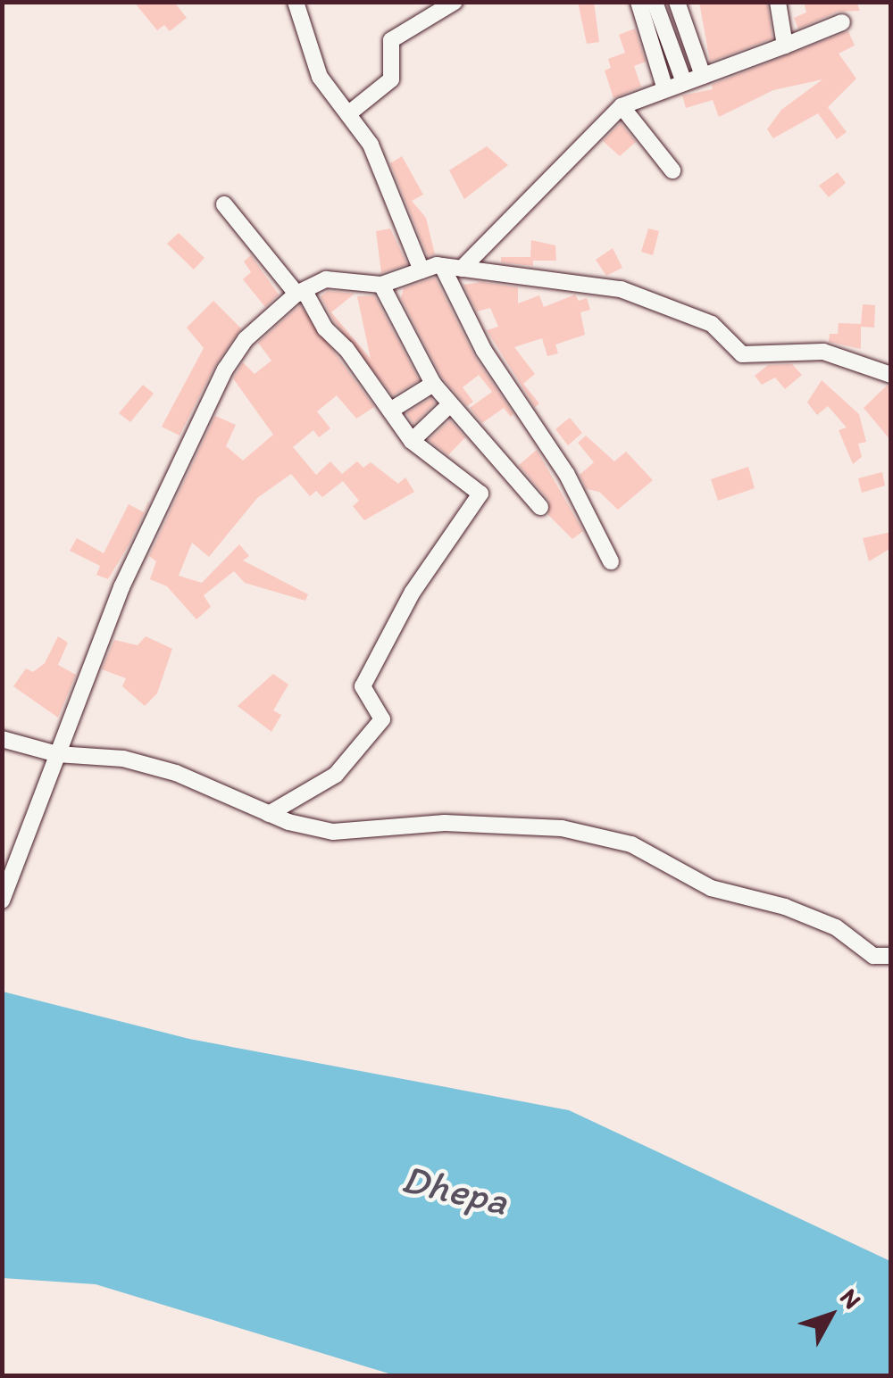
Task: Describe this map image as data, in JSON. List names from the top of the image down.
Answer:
{
  "water": ["Dhepa"],
  "north": "top right"
}
